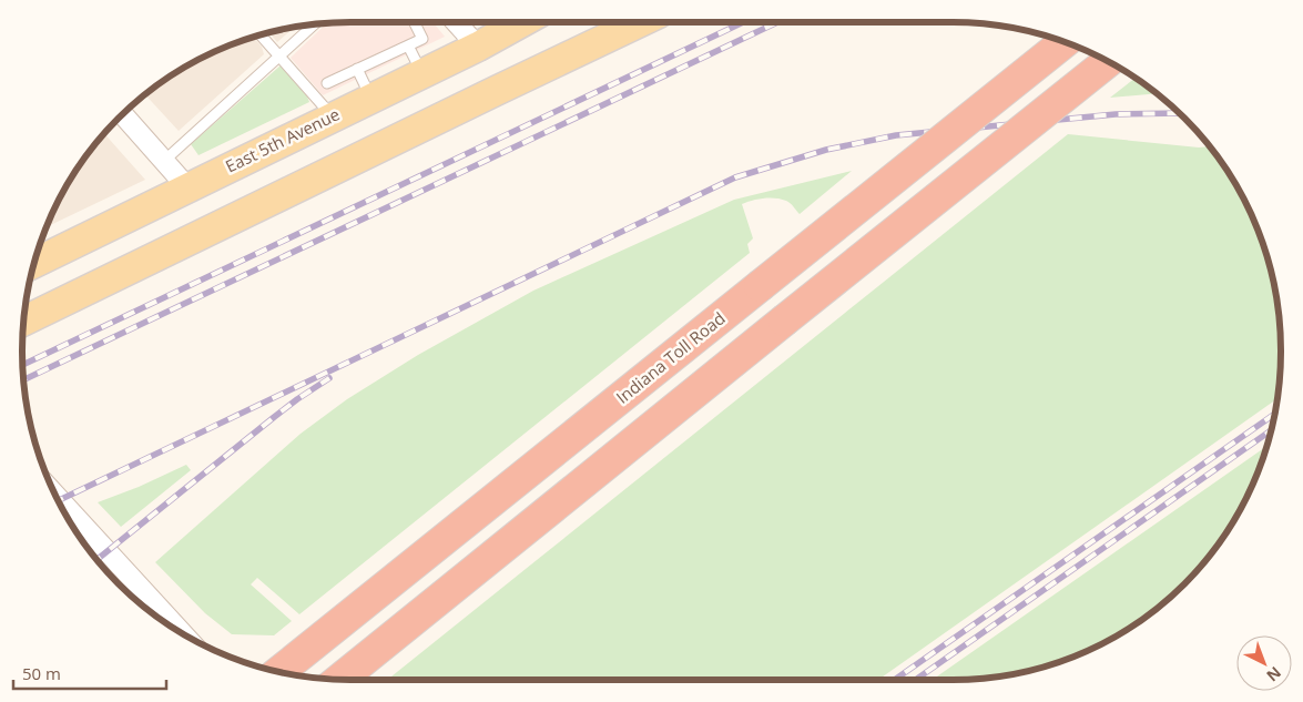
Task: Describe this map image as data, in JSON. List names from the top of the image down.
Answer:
{
  "streets": {
    "highway": ["Indiana Toll Road"],
    "main road": ["East 5th Avenue"]
  },
  "scale_bar": "50 m",
  "north": "bottom right"
}
